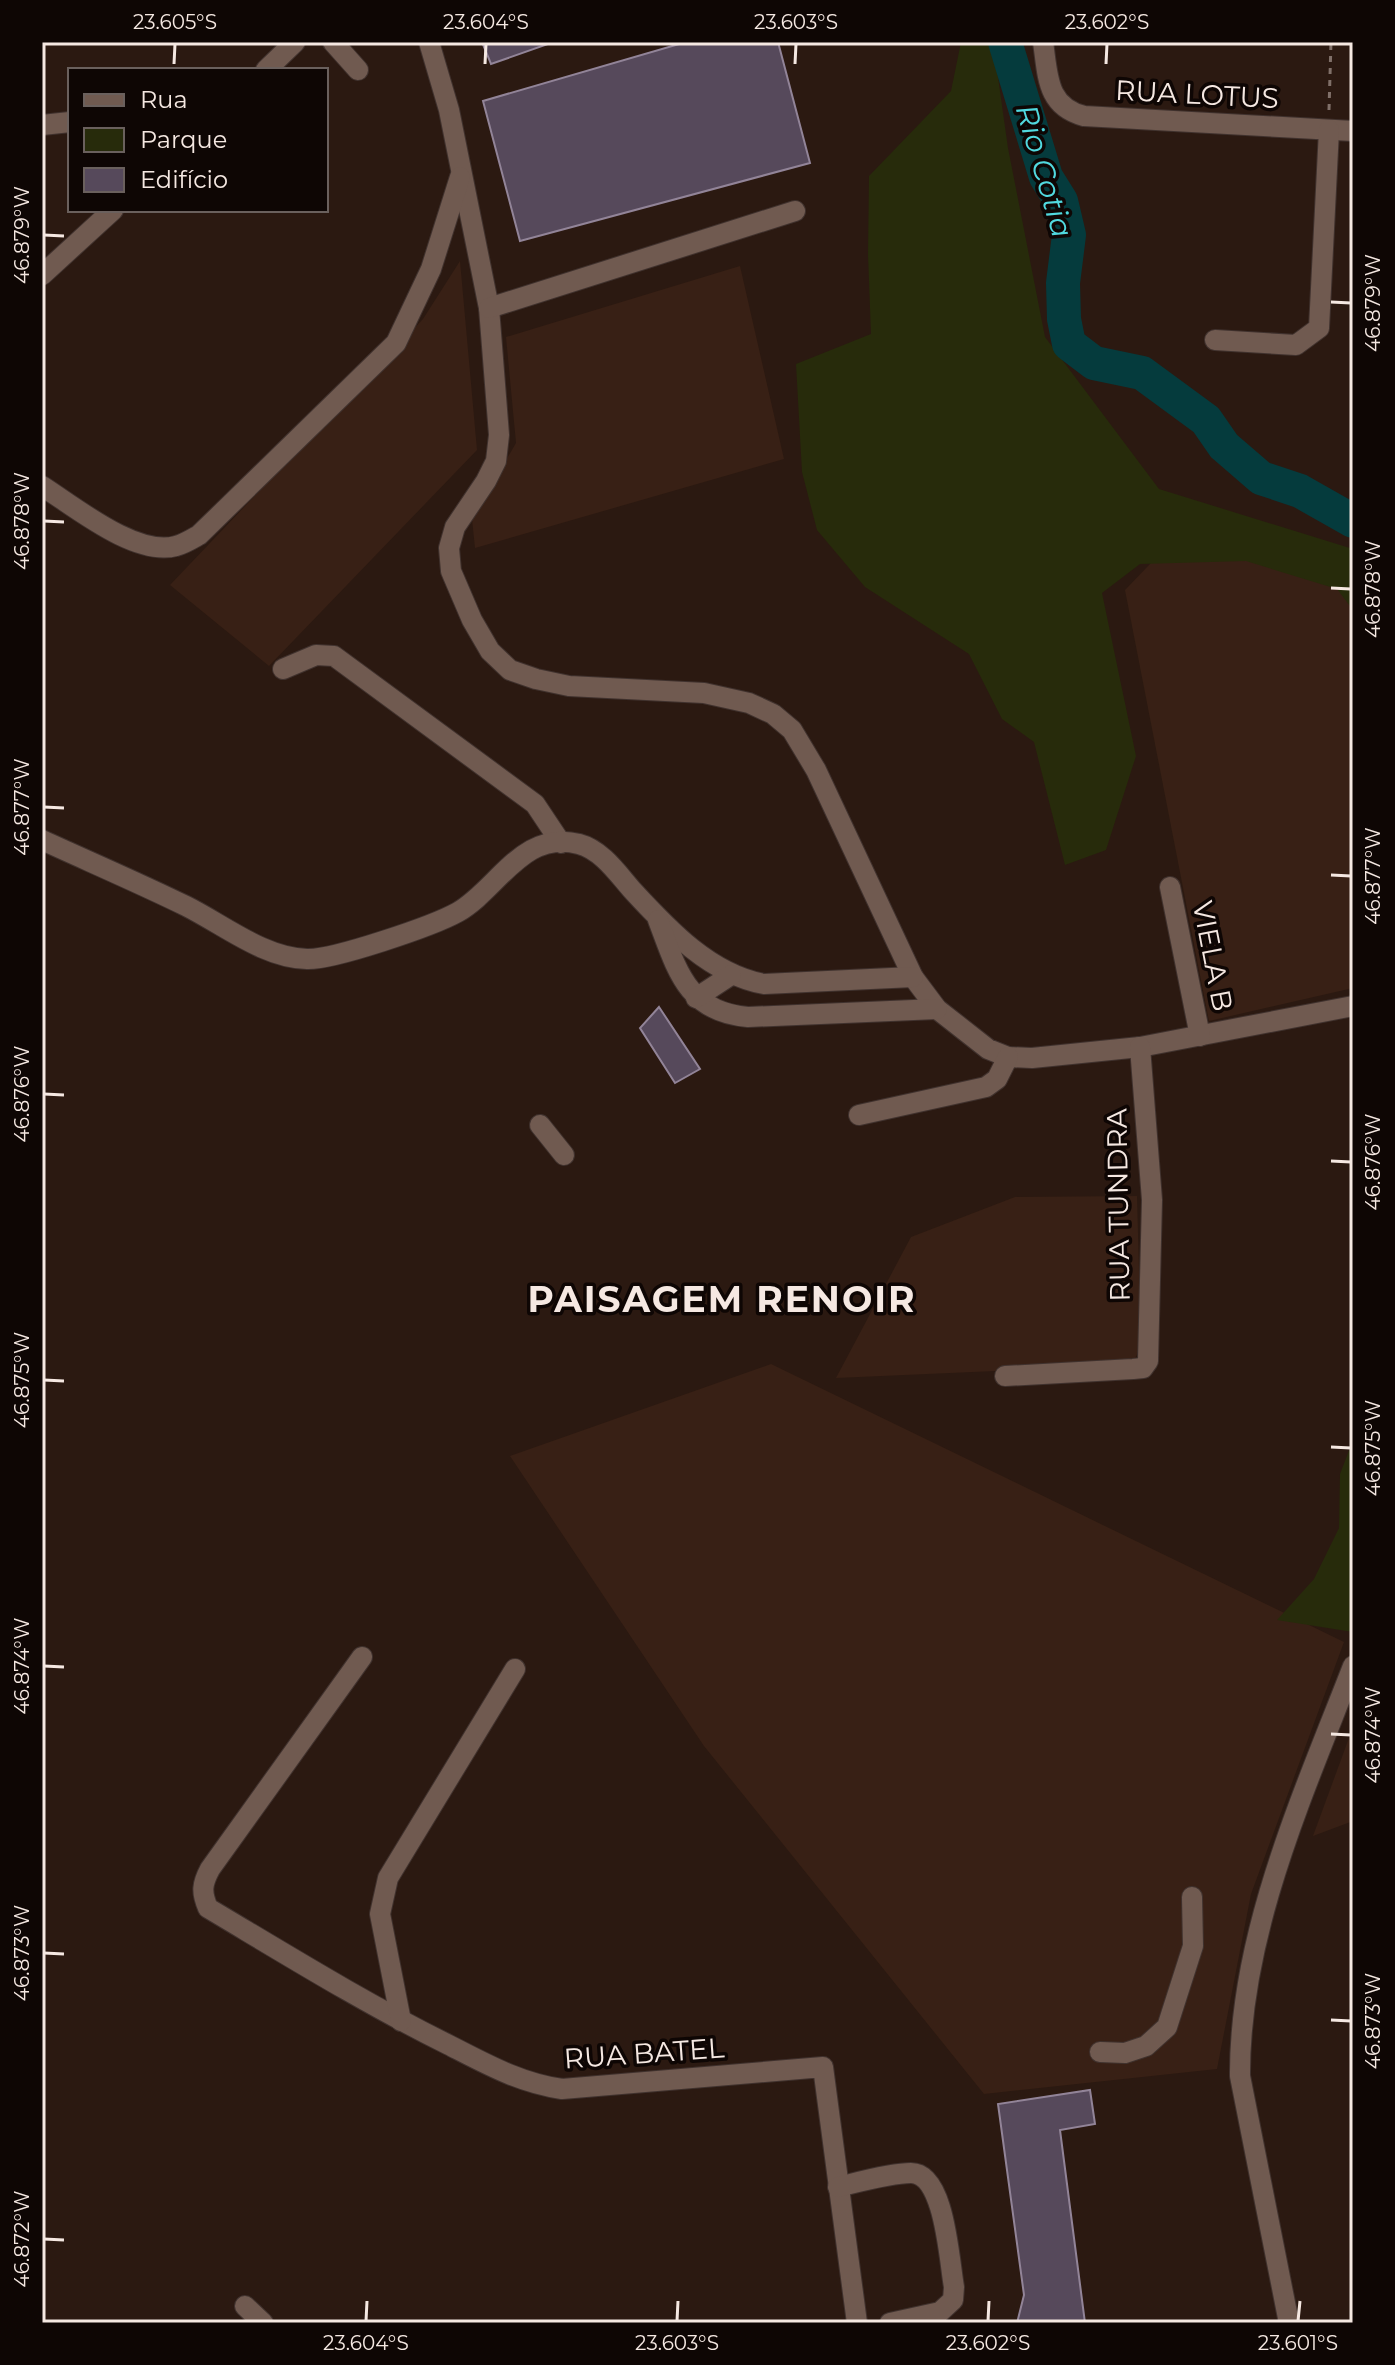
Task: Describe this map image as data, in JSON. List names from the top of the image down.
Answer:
{
  "streets": {
    "street": [
      "RUA LOTUS",
      "VIELA B",
      "RUA TUNDRA",
      "RUA BATEL"
    ]
  },
  "districts": ["PAISAGEM RENOIR"],
  "water": ["Rio Cotia"],
  "legend": ["Rua", "Parque", "Edifício"],
  "coordinates": [
    "23.605°S",
    "23.604°S",
    "23.603°S",
    "23.602°S",
    "46.879°W",
    "46.878°W",
    "46.877°W",
    "46.876°W",
    "46.875°W",
    "46.874°W",
    "46.873°W",
    "46.872°W",
    "23.601°S"
  ]
}
